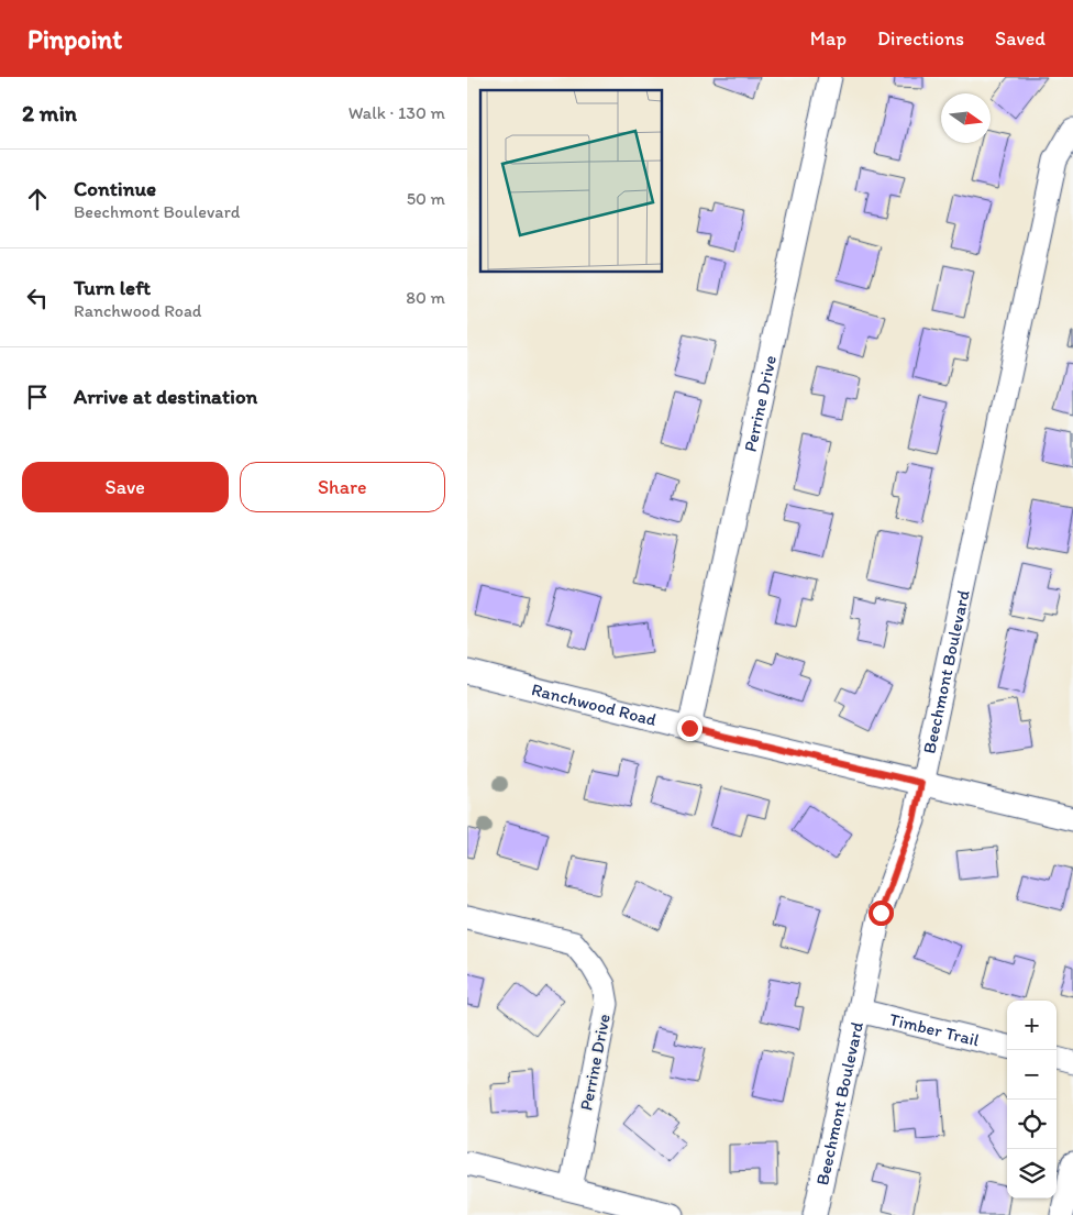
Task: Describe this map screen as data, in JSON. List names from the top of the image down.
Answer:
{
  "streets": {
    "street": [
      "Perrine Drive",
      "Beechmont Boulevard",
      "Ranchwood Road",
      "Timber Trail"
    ]
  },
  "crossings": [
    ["Perrine Drive", "Ranchwood Road"],
    ["Beechmont Boulevard", "Ranchwood Road"],
    ["Beechmont Boulevard", "Timber Trail"]
  ],
  "north": "right",
  "page": {
    "header": "Pinpoint",
    "nav": ["Map", "Directions", "Saved"],
    "heading": ["2 min", "Walk · 130 m"],
    "list": [
      ["Continue", "Beechmont Boulevard", "50 m"],
      ["Turn left", "Ranchwood Road", "80 m"],
      "Arrive at destination"
    ],
    "buttons": ["Save", "Share"],
    "map_buttons": ["+", "−"]
  }
}
